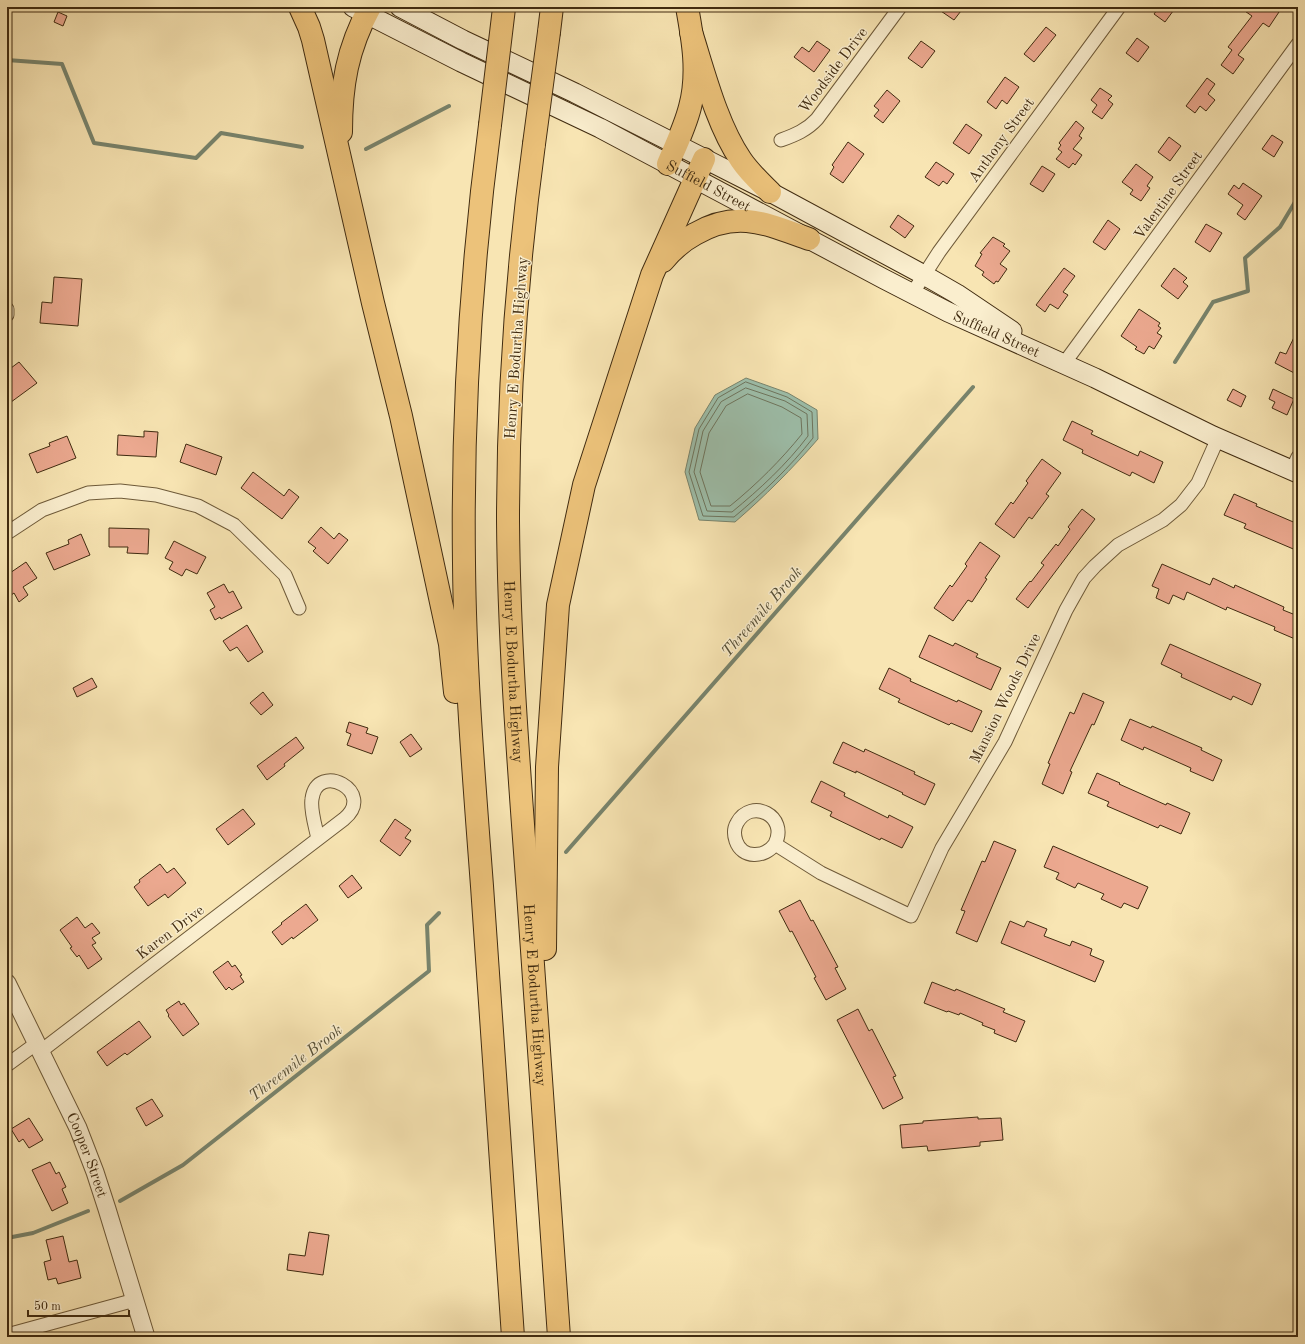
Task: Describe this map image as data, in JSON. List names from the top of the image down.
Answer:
{
  "streets": {
    "highway": ["Henry E Bodurtha Highway"],
    "main road": ["Suffield Street"],
    "street": [
      "Woodside Drive",
      "Anthony Street",
      "Valentine Street",
      "Mansion Woods Drive",
      "Karen Drive",
      "Cooper Street"
    ]
  },
  "crossings": [
    ["Anthony Street", "Suffield Street"],
    ["Suffield Street", "Valentine Street"],
    ["Suffield Street", "Mansion Woods Drive"],
    ["Karen Drive", "Cooper Street"]
  ],
  "water": ["Threemile Brook"],
  "scale_bar": "50 m"
}
